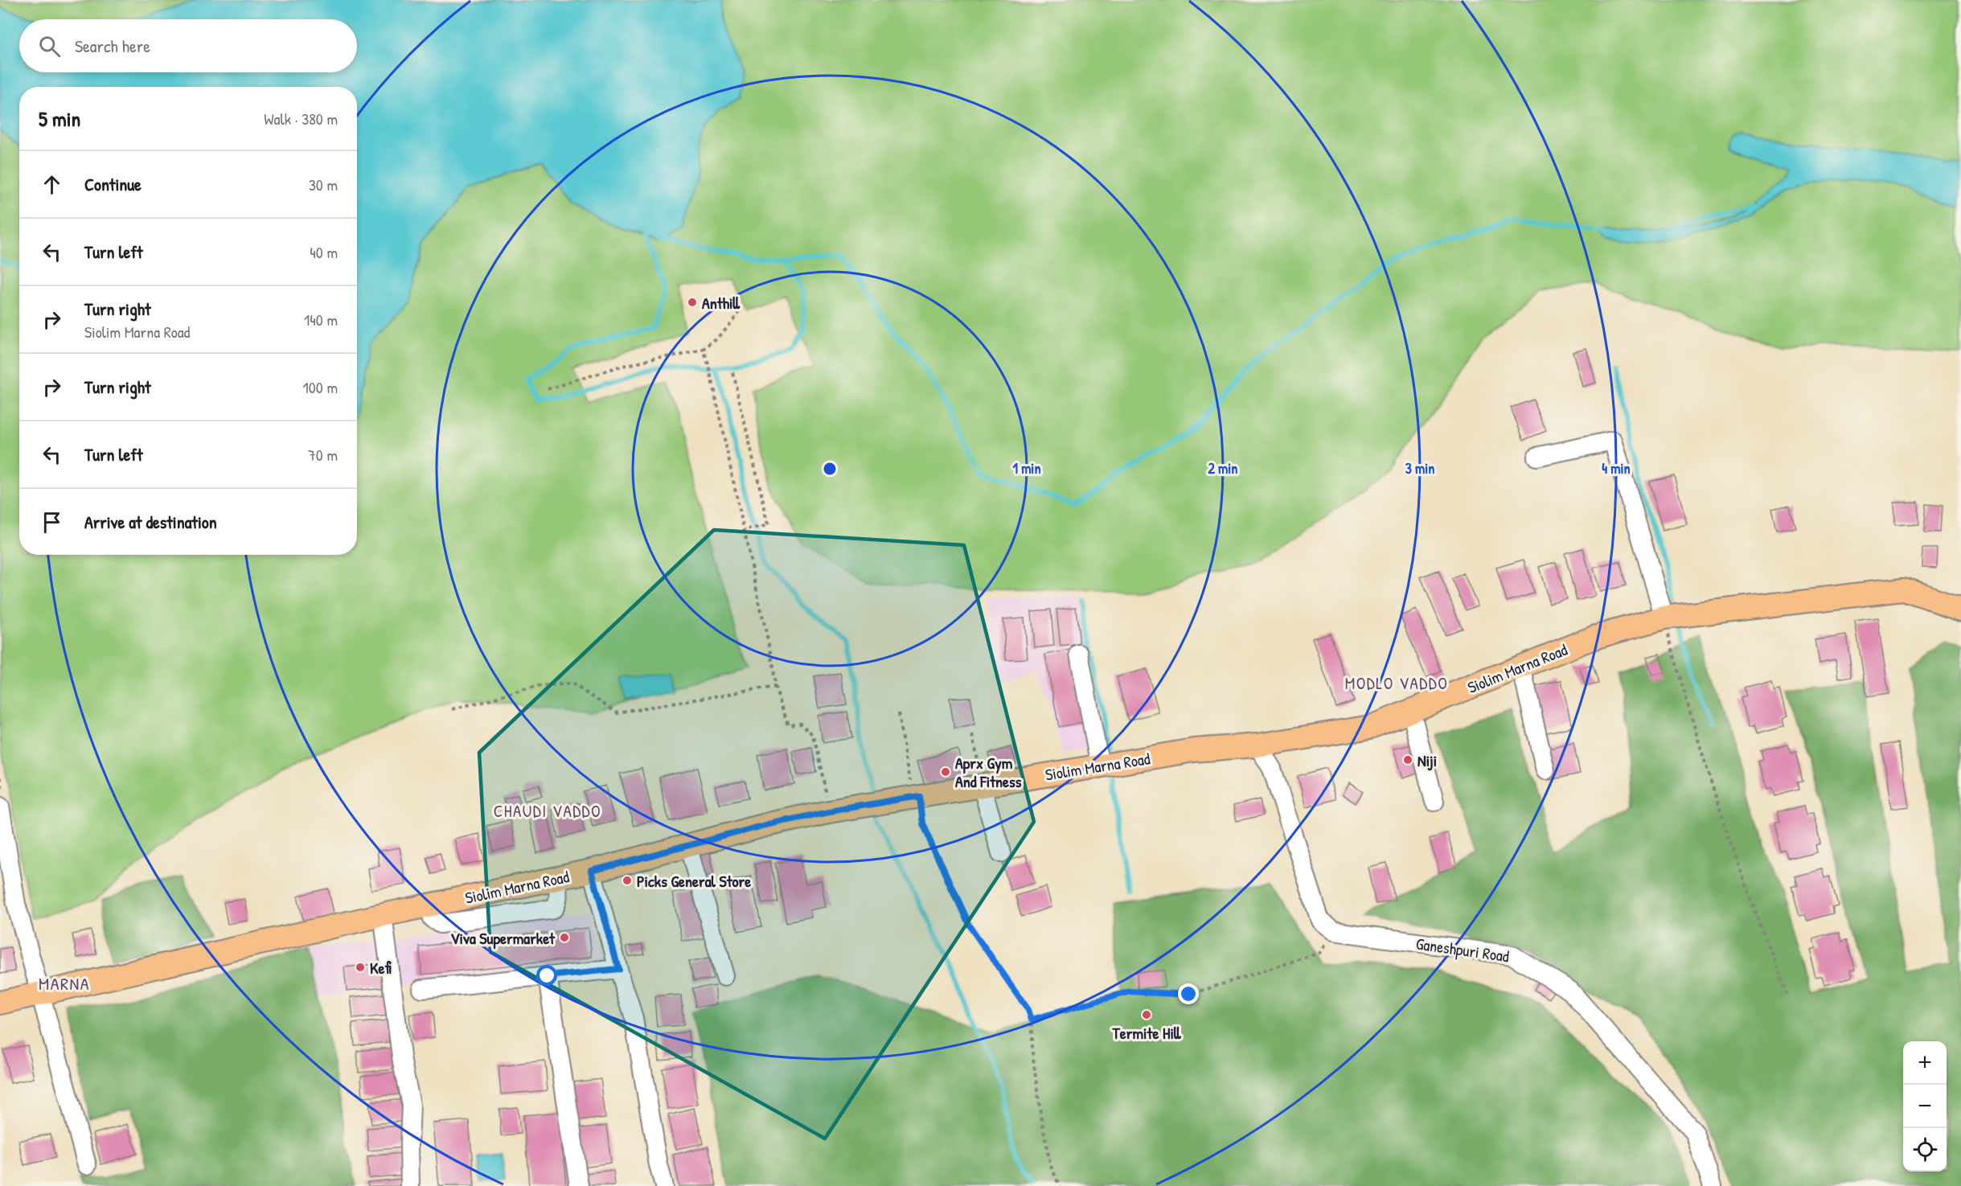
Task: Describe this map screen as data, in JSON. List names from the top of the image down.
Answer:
{
  "streets": {
    "main road": ["Siolim Marna Road"],
    "street": ["Ganeshpuri Road"]
  },
  "districts": ["MODLO VADDO", "CHAUDI VADDO", "MARNA"],
  "places": [
    "Anthill",
    "Niji",
    "Aprx Gym And Fitness",
    "Picks General Store",
    "Viva Supermarket",
    "Kefi",
    "Termite Hill"
  ],
  "page": {
    "search": "Search here",
    "heading": ["5 min", "Walk · 380 m"],
    "list": [
      ["Continue", "30 m"],
      ["Turn left", "40 m"],
      ["Turn right", "Siolim Marna Road", "140 m"],
      ["Turn right", "100 m"],
      ["Turn left", "70 m"],
      "Arrive at destination"
    ],
    "map_buttons": ["+", "−"]
  },
  "rings": [
    "1 min",
    "2 min",
    "3 min",
    "4 min"
  ]
}
